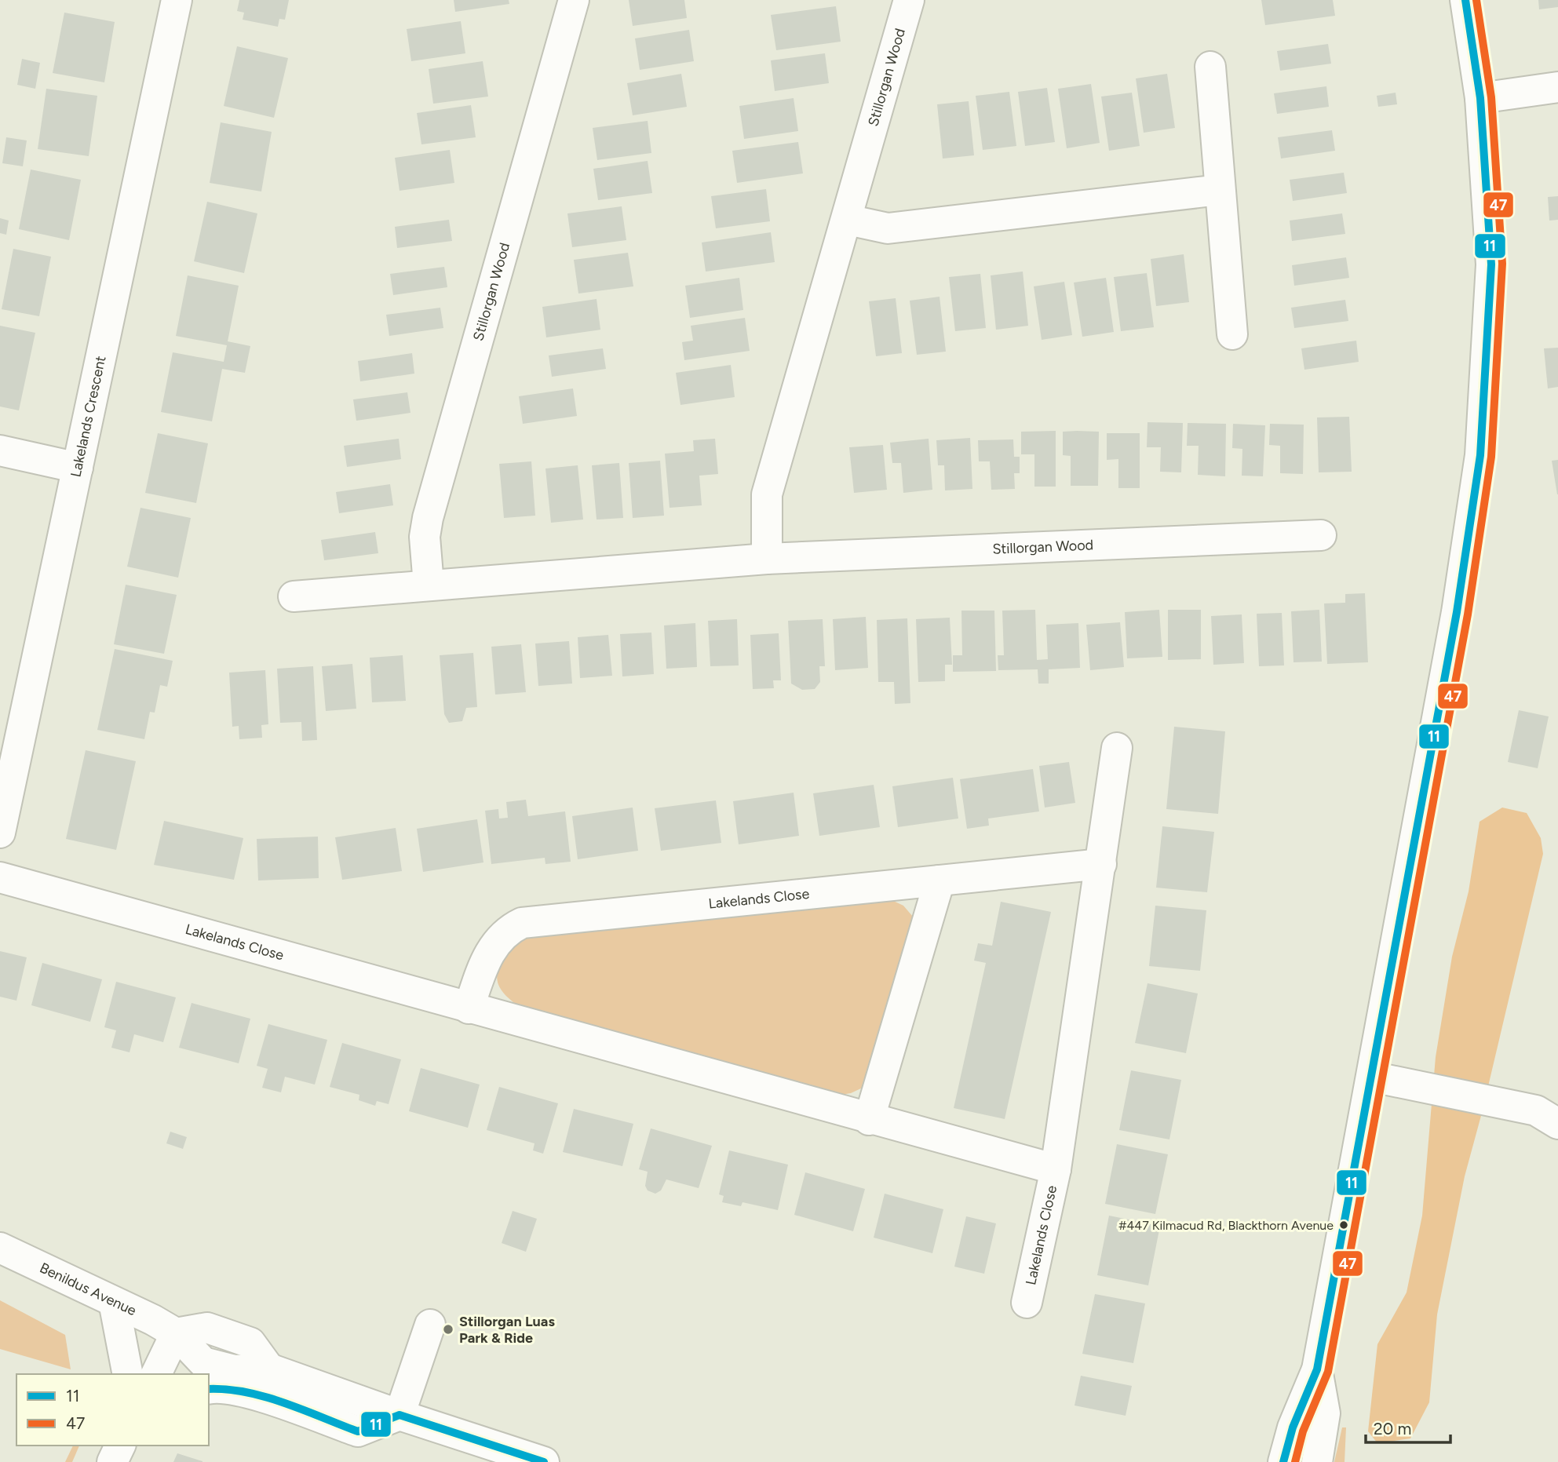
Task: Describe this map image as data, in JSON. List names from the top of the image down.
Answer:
{
  "streets": {
    "street": [
      "Stillorgan Wood",
      "Lakelands Crescent",
      "Lakelands Close",
      "Benildus Avenue"
    ]
  },
  "places": ["#447 Kilmacud Rd, Blackthorn Avenue", "Stillorgan Luas Park & Ride"],
  "lines": ["transit line 11", "transit line 47"],
  "legend": ["11", "47"],
  "scale_bar": "20 m"
}
